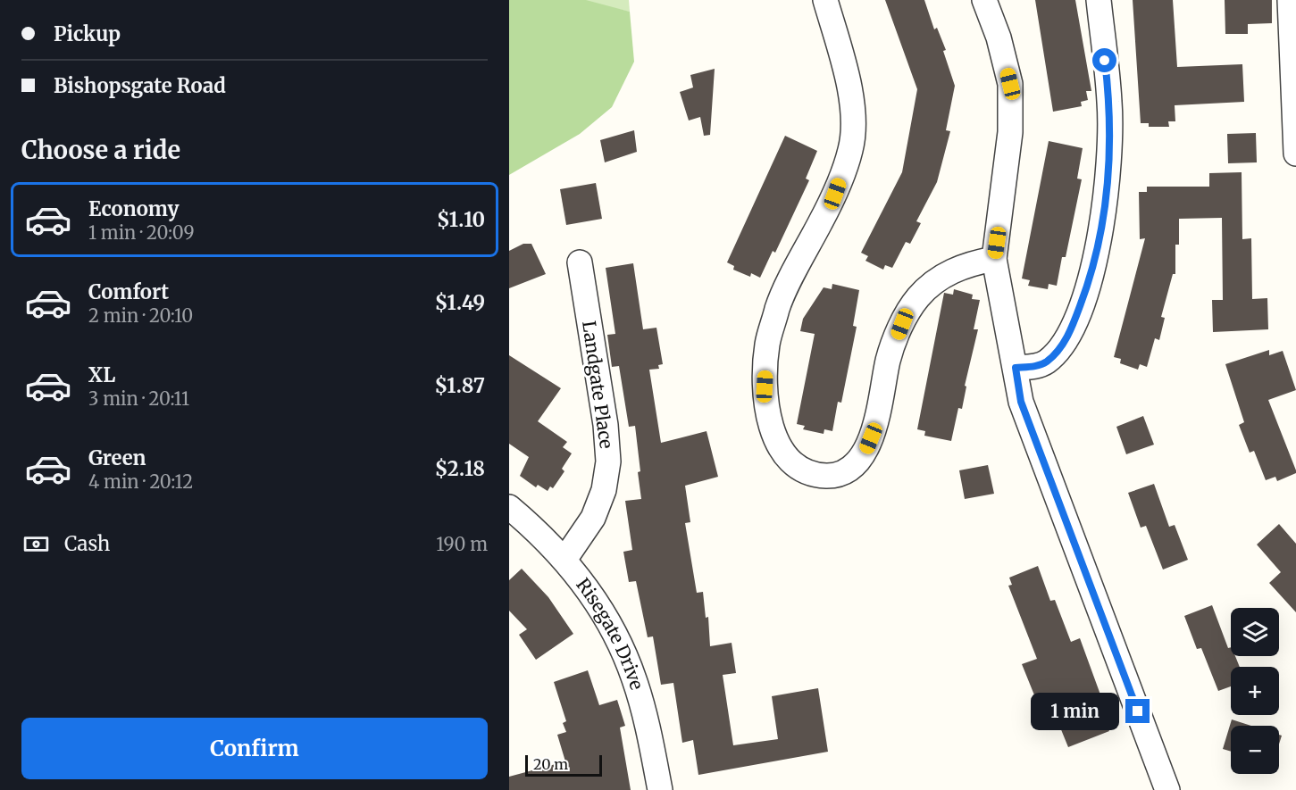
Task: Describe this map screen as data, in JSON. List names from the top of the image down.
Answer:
{
  "streets": {
    "street": ["Landgate Place", "Risegate Drive"]
  },
  "crossings": [
    ["Landgate Place", "Risegate Drive"]
  ],
  "scale_bar": "20 m",
  "page": {
    "banner": ["Pickup", "Bishopsgate Road"],
    "heading": "Choose a ride",
    "list": [
      {
        "name": "Economy",
        "note": "1 min · 20:09",
        "value": "$1.10"
      },
      {
        "name": "Comfort",
        "note": "2 min · 20:10",
        "value": "$1.49"
      },
      {
        "name": "XL",
        "note": "3 min · 20:11",
        "value": "$1.87"
      },
      {
        "name": "Green",
        "note": "4 min · 20:12",
        "value": "$2.18"
      }
    ],
    "pay": ["Cash", "190 m"],
    "map_buttons": ["+", "−"],
    "bubble": "1 min",
    "buttons": "Confirm",
    "scale": "20 m"
  }
}
